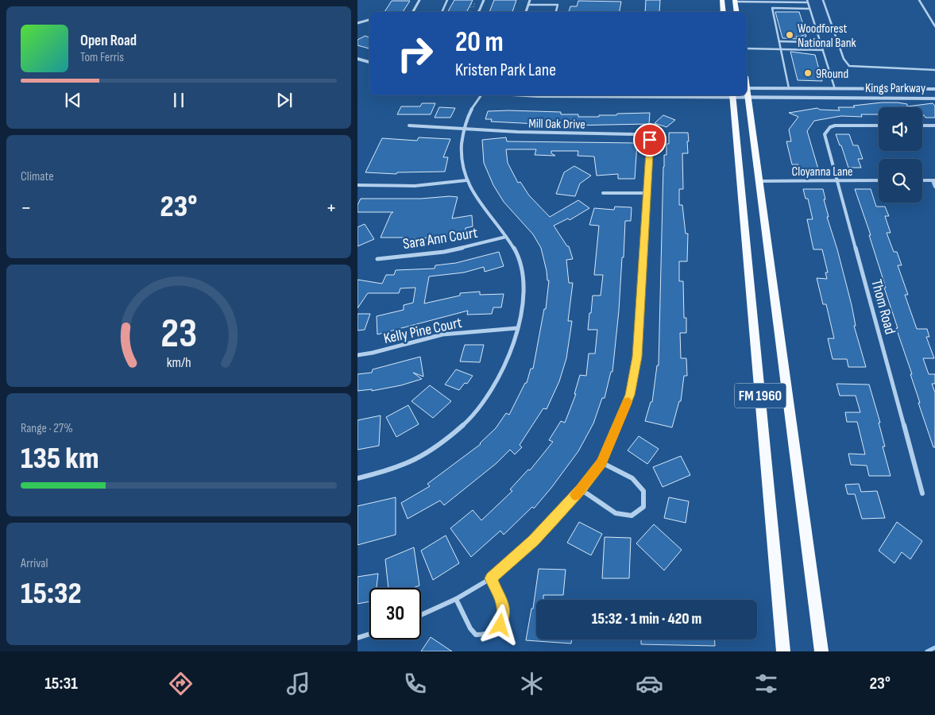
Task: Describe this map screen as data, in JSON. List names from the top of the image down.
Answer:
{
  "streets": {
    "main road": ["FM 1960"],
    "street": [
      "Kings Parkway",
      "Mill Oak Drive",
      "Cloyanna Lane",
      "Sara Ann Court",
      "Thom Road",
      "Kelly Pine Court"
    ]
  },
  "crossings": [
    ["Kings Parkway", "FM 1960"],
    ["Cloyanna Lane", "Thom Road"],
    ["Cloyanna Lane", "FM 1960"]
  ],
  "places": ["Woodforest National Bank", "9Round"],
  "page": {
    "turn": ["20 m", "Kristen Park Lane"],
    "song": ["Open Road", "Tom Ferris"],
    "tile": [
      "Climate",
      ["Range · 27%", "135 km"],
      ["Arrival", "15:32"]
    ],
    "heat": ["−", "23°", "+"],
    "limit": "30",
    "trip": "15:32 · 1 min · 420 m",
    "tabs": ["15:31", "23°"],
    "gauge": ["23", "km/h"]
  }
}
